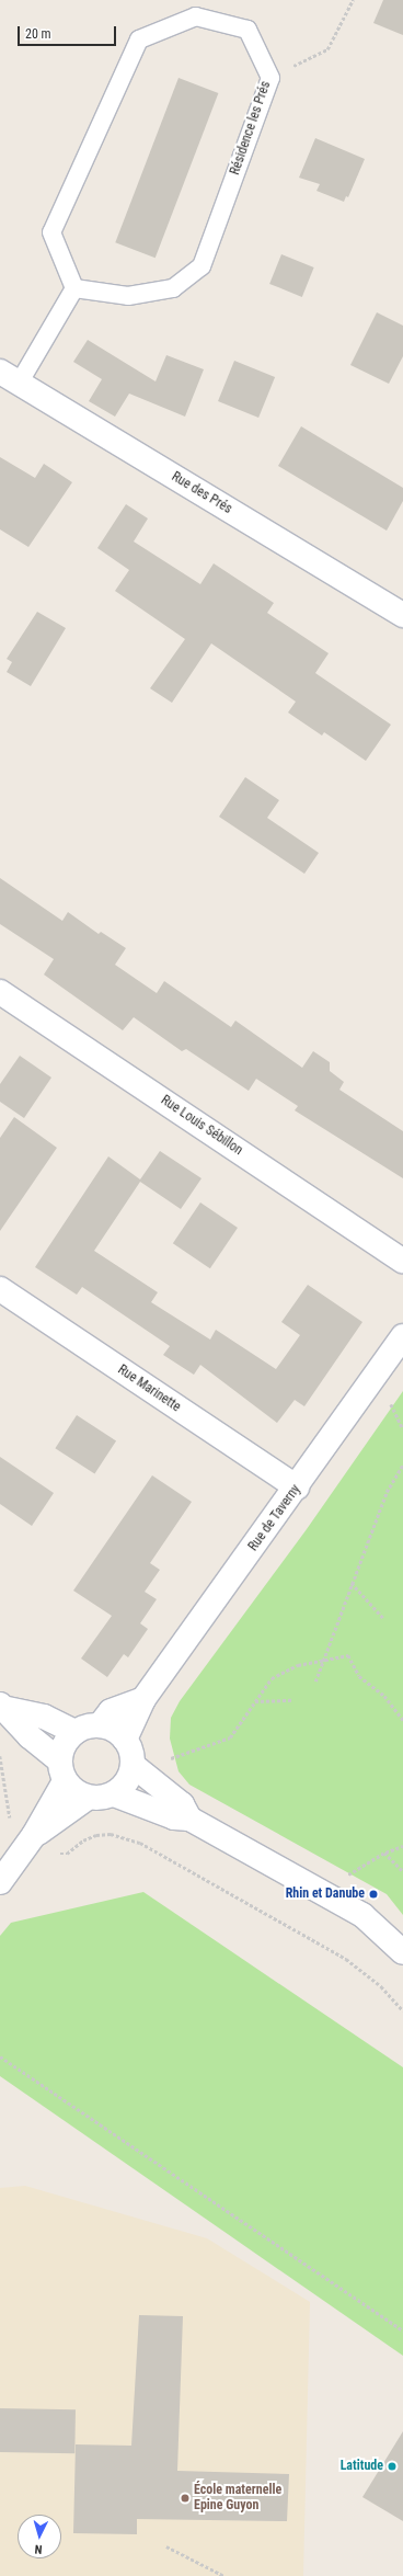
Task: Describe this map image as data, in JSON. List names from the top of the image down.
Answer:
{
  "streets": {
    "street": [
      "Rue des Prés",
      "Rue Louis Sébillon",
      "Rue Marinette",
      "Rue de Taverny"
    ],
    "lane": ["Résidence les Prés"]
  },
  "crossings": [
    ["Rue Marinette", "Rue de Taverny"]
  ],
  "places": ["Rhin et Danube", "Latitude", "École maternelle Epine Guyon"],
  "scale_bar": "20 m",
  "north": "bottom"
}
